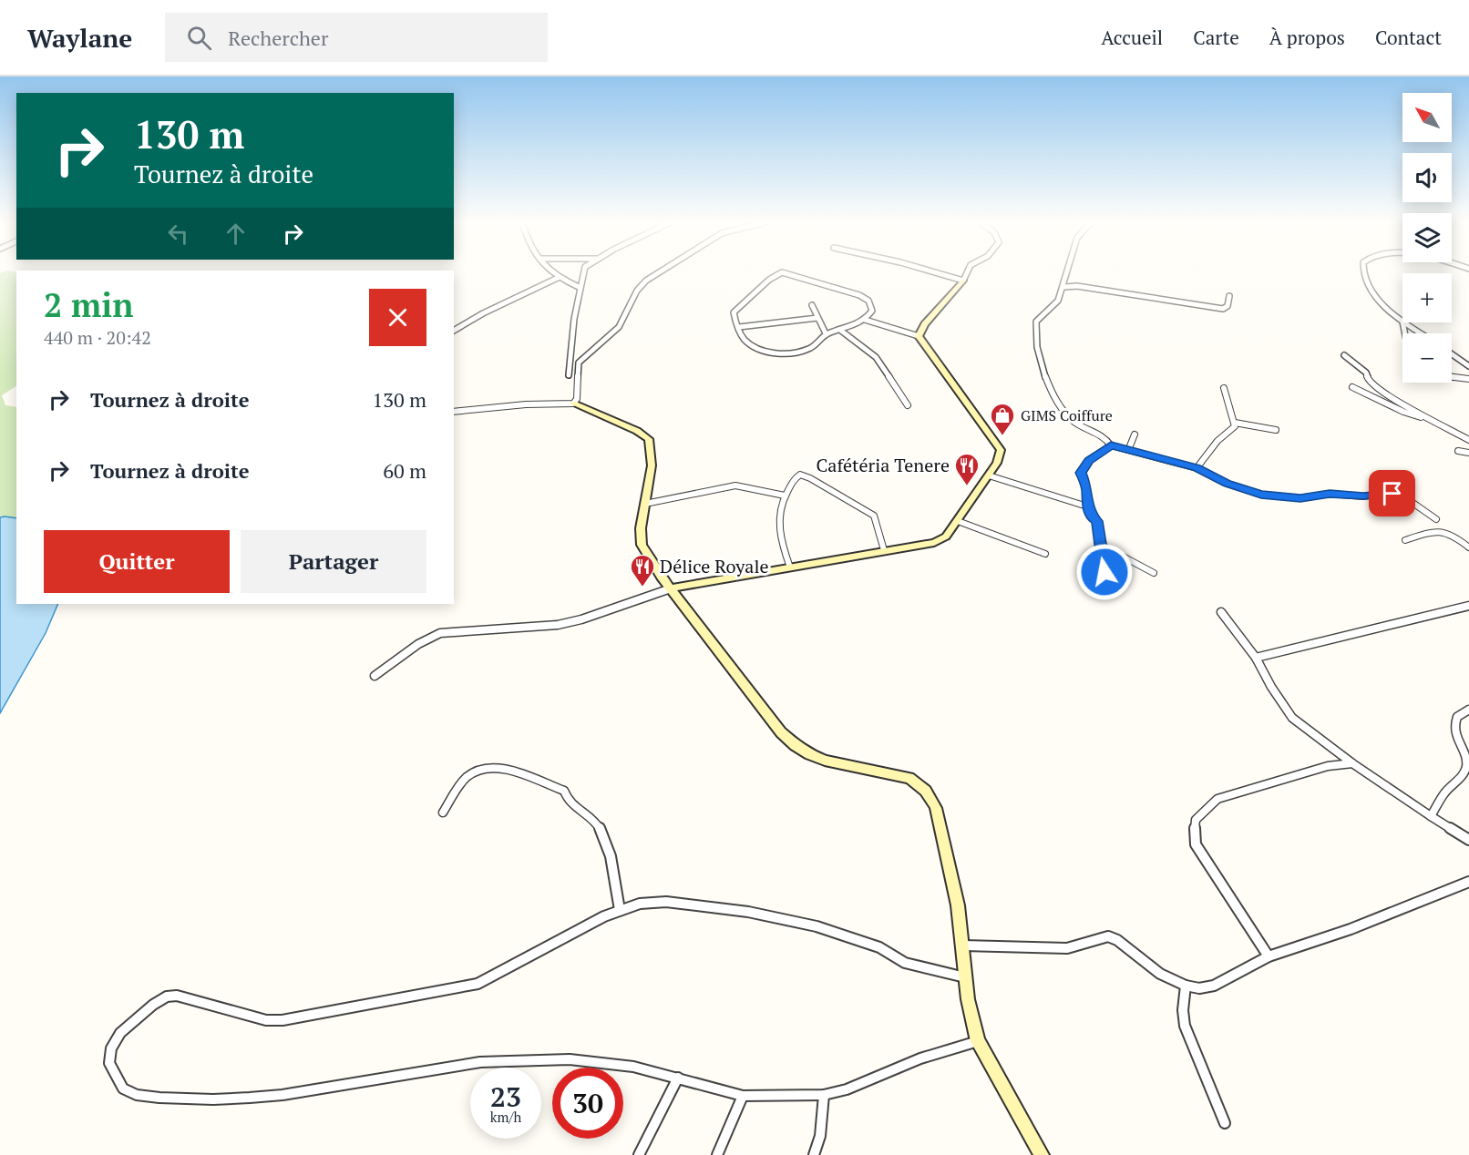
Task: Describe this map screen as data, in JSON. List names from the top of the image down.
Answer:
{
  "places": {
    "shop": ["GIMS Coiffure"],
    "restaurant": ["Cafétéria Tenere", "Délice Royale"]
  },
  "north": "top left",
  "page": {
    "header": "Waylane",
    "search": "Rechercher",
    "nav": [
      "Accueil",
      "Carte",
      "À propos",
      "Contact"
    ],
    "map_buttons": ["+", "−"],
    "turn": ["130 m", "Tournez à droite"],
    "heading": ["2 min", "440 m · 20:42"],
    "list": [
      {
        "name": "Tournez à droite",
        "value": "130 m"
      },
      {
        "name": "Tournez à droite",
        "value": "60 m"
      }
    ],
    "buttons": ["Quitter", "Partager"],
    "speed": "23 km/h",
    "limit": "30"
  }
}
